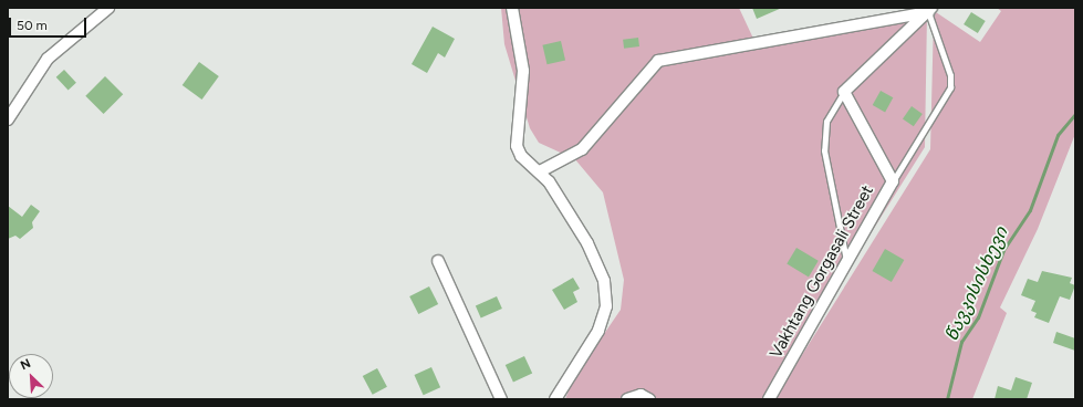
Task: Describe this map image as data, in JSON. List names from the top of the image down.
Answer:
{
  "streets": {
    "street": ["Vakhtang Gorgasali Street"]
  },
  "water": ["წავკისისხევი"],
  "scale_bar": "50 m",
  "north": "top left"
}
